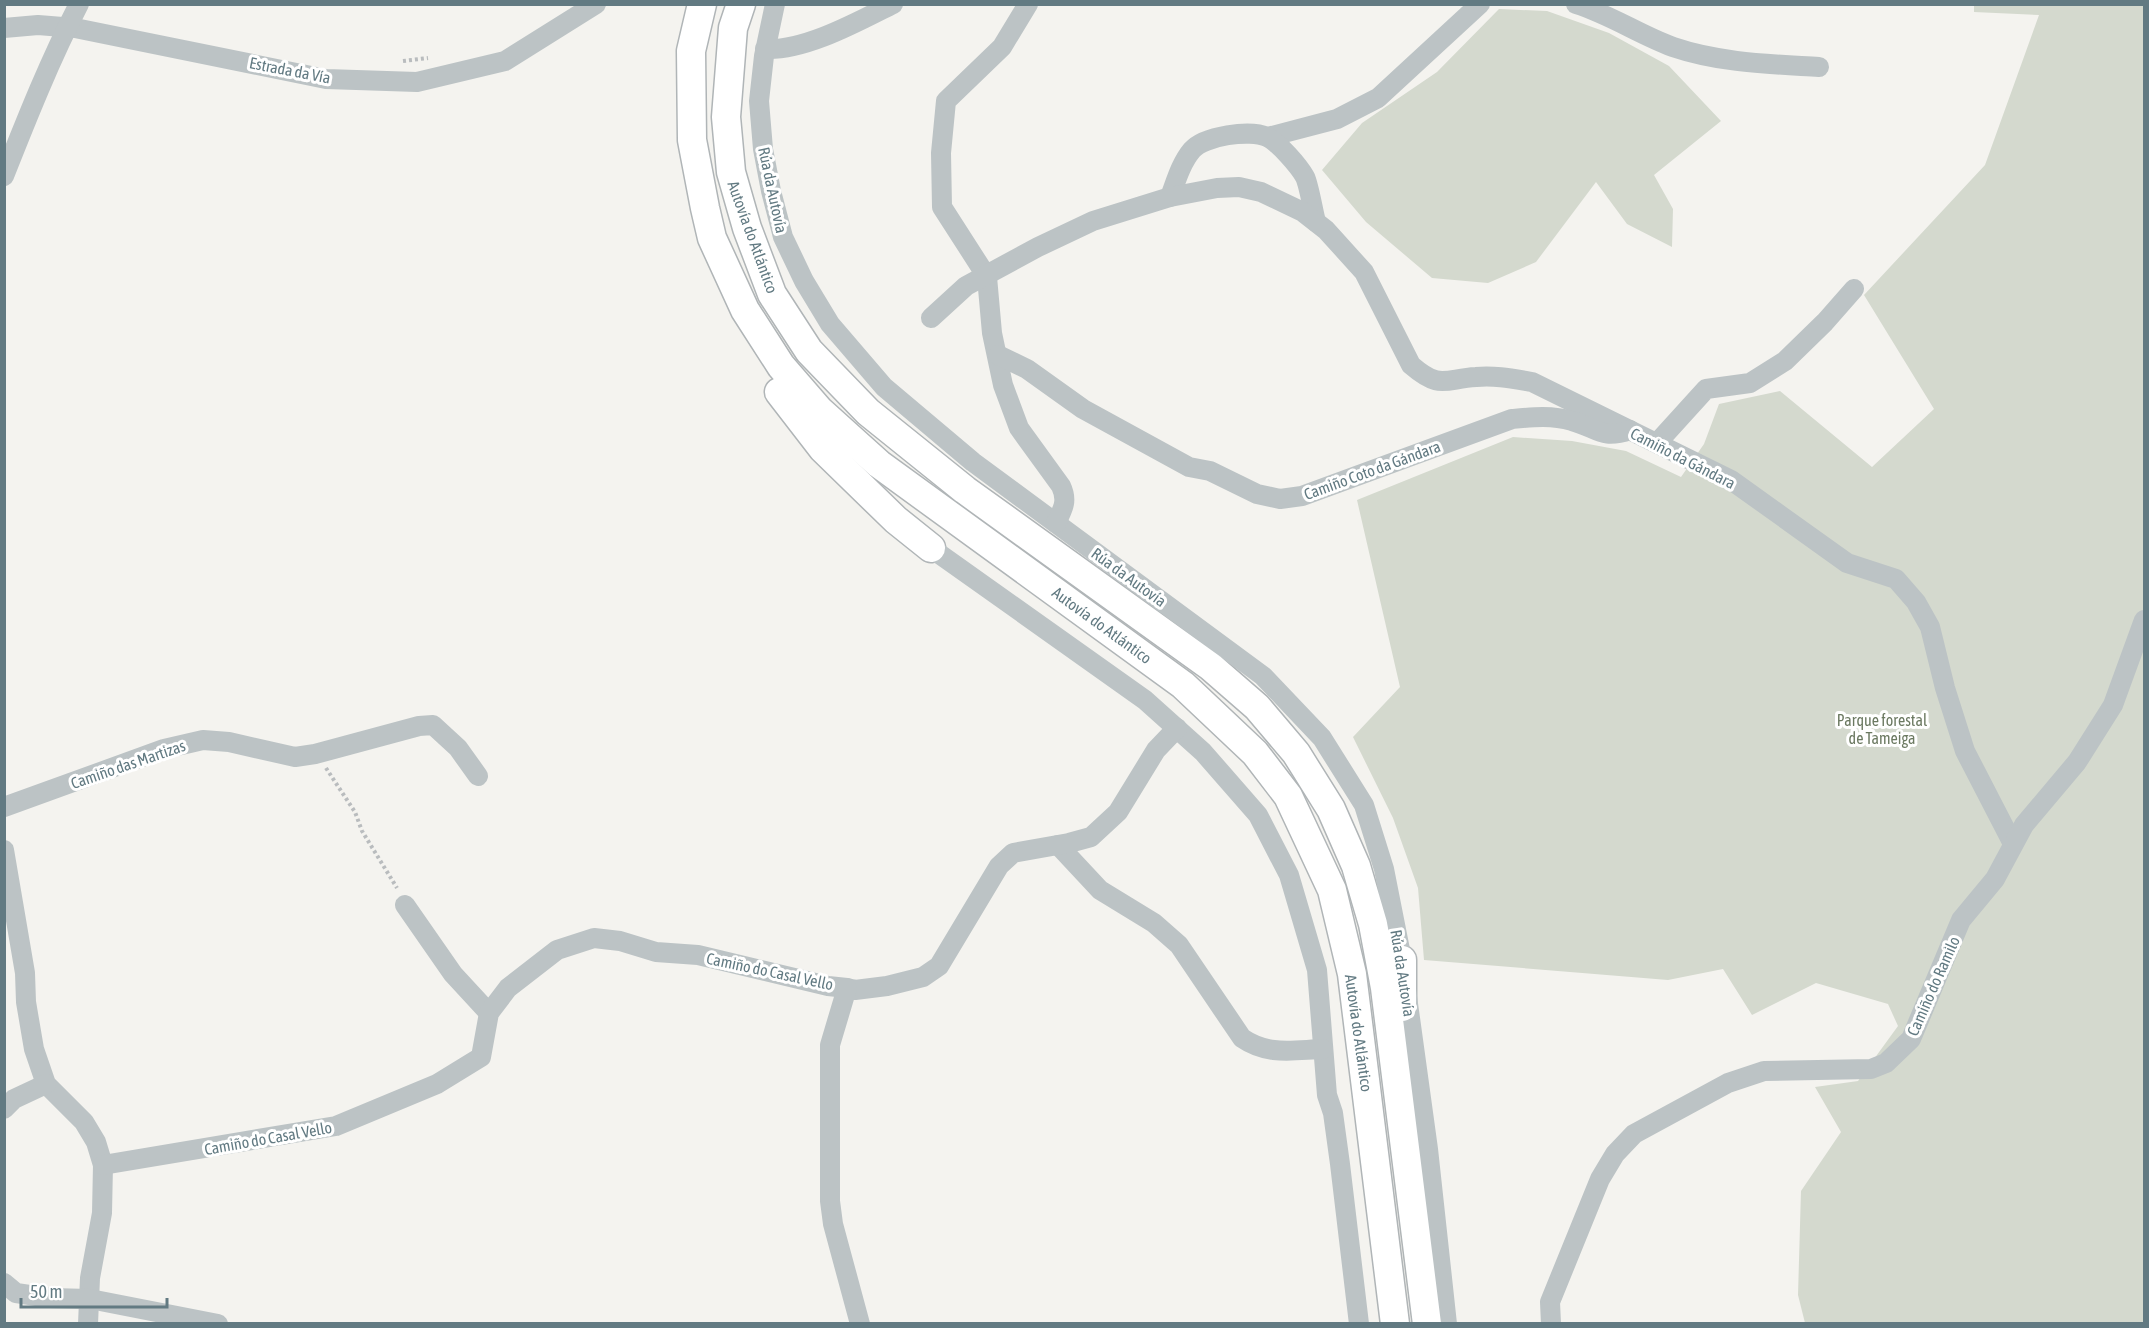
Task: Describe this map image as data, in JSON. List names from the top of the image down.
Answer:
{
  "streets": {
    "highway": ["Autovía do Atlántico"],
    "street": [
      "Estrada da Vía",
      "Rúa da Autovía",
      "Camiño da Gándara",
      "Camiño Coto da Gándara",
      "Camiño das Martizas",
      "Camiño do Casal Vello",
      "Camiño do Ramilo"
    ]
  },
  "crossings": [
    ["Rúa da Autovía", "Autovía do Atlántico"],
    ["Camiño da Gándara", "Camiño Coto da Gándara"],
    ["Camiño da Gándara", "Camiño do Ramilo"]
  ],
  "parks": ["Parque forestal de Tameiga"],
  "scale_bar": "50 m"
}
